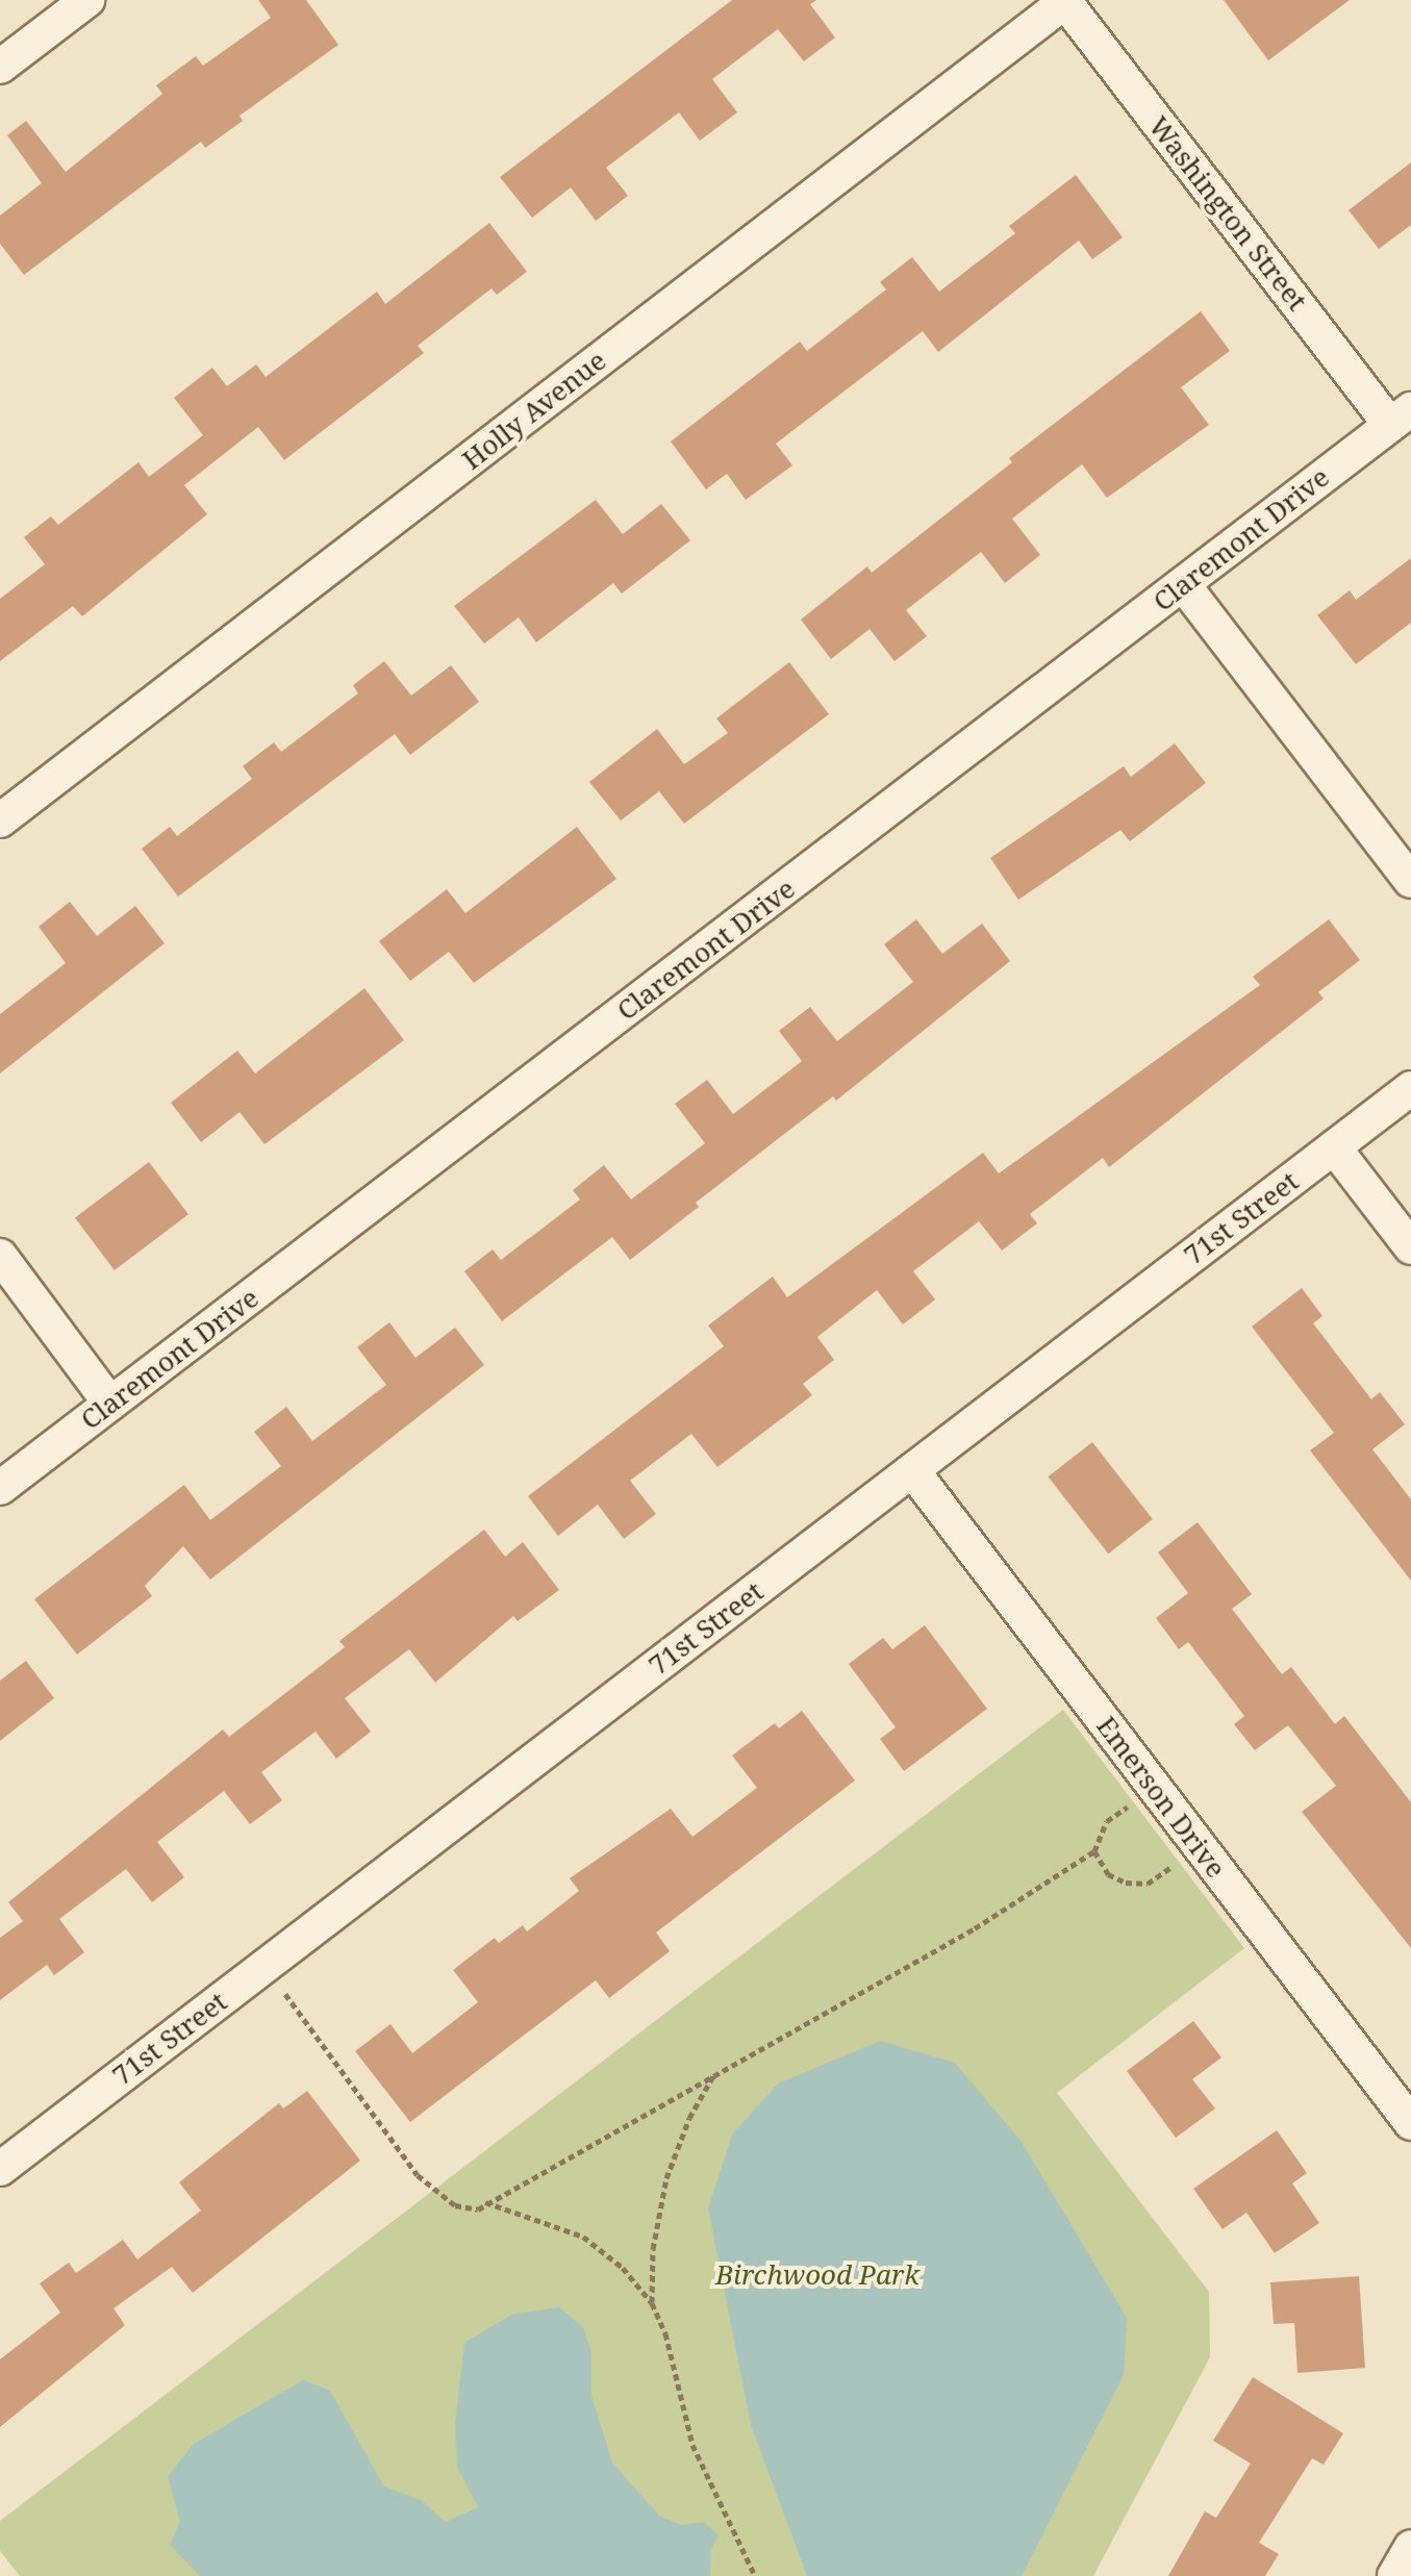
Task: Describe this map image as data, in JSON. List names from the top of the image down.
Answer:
{
  "streets": {
    "street": [
      "Washington Street",
      "Holly Avenue",
      "Claremont Drive",
      "71st Street",
      "Emerson Drive"
    ]
  },
  "crossings": [
    ["Washington Street", "Holly Avenue"],
    ["Washington Street", "Claremont Drive"],
    ["71st Street", "Emerson Drive"]
  ],
  "parks": ["Birchwood Park"]
}
